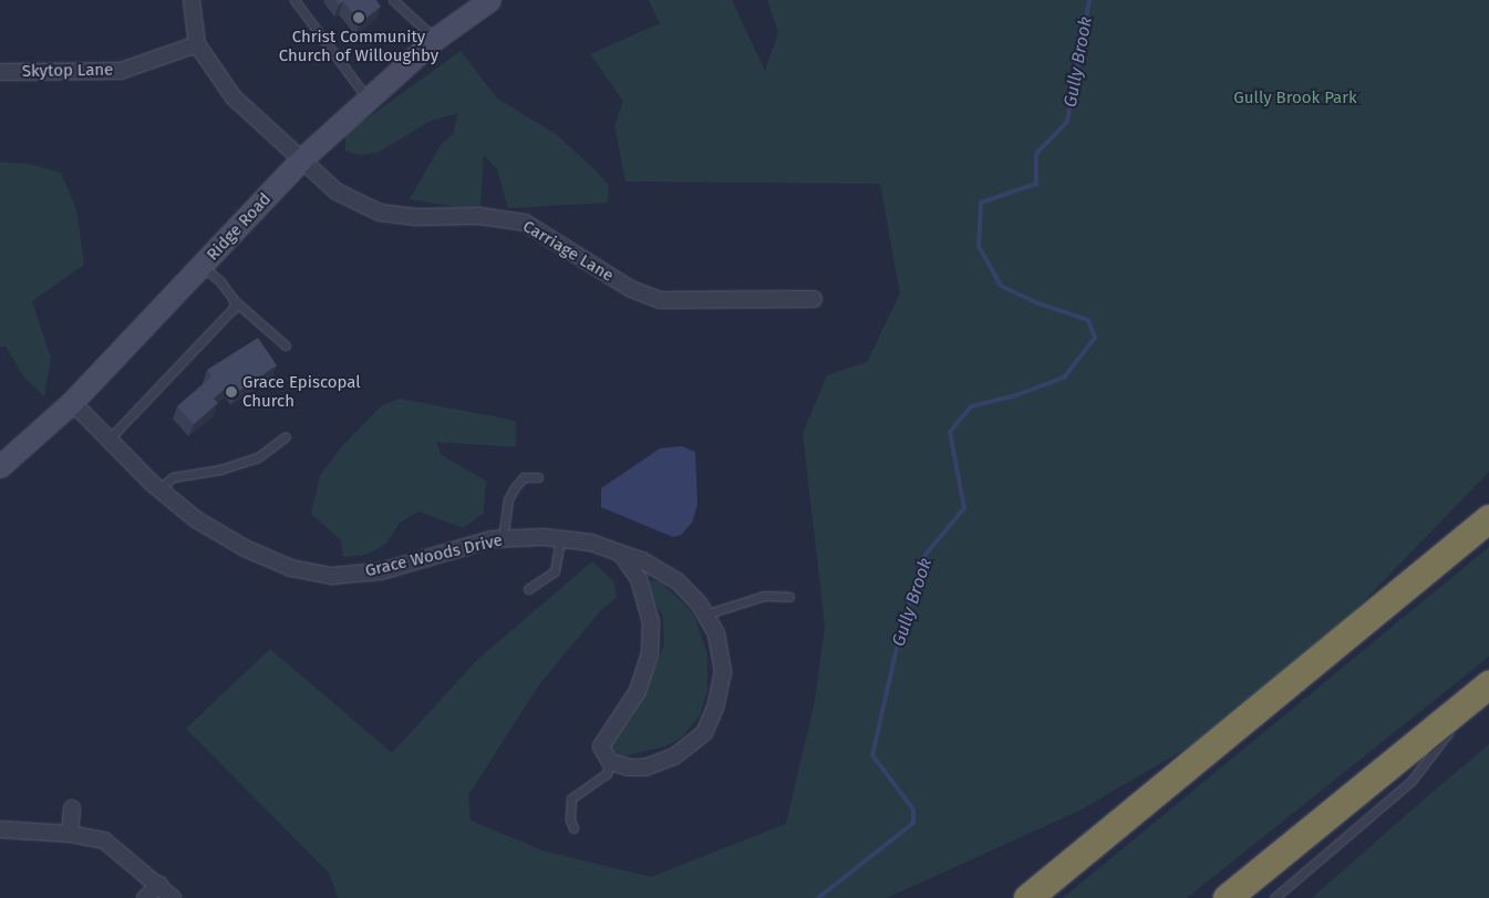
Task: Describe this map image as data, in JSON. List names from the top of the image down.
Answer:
{
  "streets": {
    "main road": ["Ridge Road"],
    "street": ["Skytop Lane", "Carriage Lane", "Grace Woods Drive"]
  },
  "crossings": [
    ["Skytop Lane", "Carriage Lane"],
    ["Ridge Road", "Carriage Lane"],
    ["Ridge Road", "Grace Woods Drive"]
  ],
  "water": ["Gully Brook"],
  "parks": ["Gully Brook Park"],
  "places": ["Christ Community Church of Willoughby", "Grace Episcopal Church"]
}
